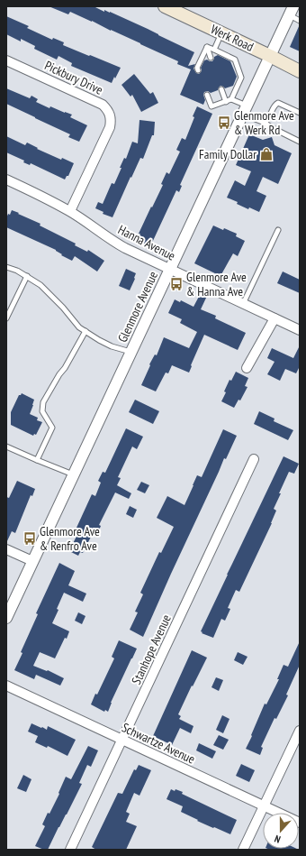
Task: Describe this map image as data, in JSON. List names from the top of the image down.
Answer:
{
  "streets": {
    "main road": ["Werk Road"],
    "street": [
      "Pickbury Drive",
      "Hanna Avenue",
      "Glenmore Avenue",
      "Stanhope Avenue",
      "Schwartze Avenue"
    ]
  },
  "crossings": [
    ["Werk Road", "Glenmore Avenue"],
    ["Pickbury Drive", "Hanna Avenue"],
    ["Hanna Avenue", "Glenmore Avenue"],
    ["Stanhope Avenue", "Schwartze Avenue"]
  ],
  "places": {
    "bus stop": ["Glenmore Ave & Werk Rd", "Glenmore Ave & Hanna Ave", "Glenmore Ave & Renfro Ave"],
    "shop": ["Family Dollar"]
  },
  "north": "bottom"
}
